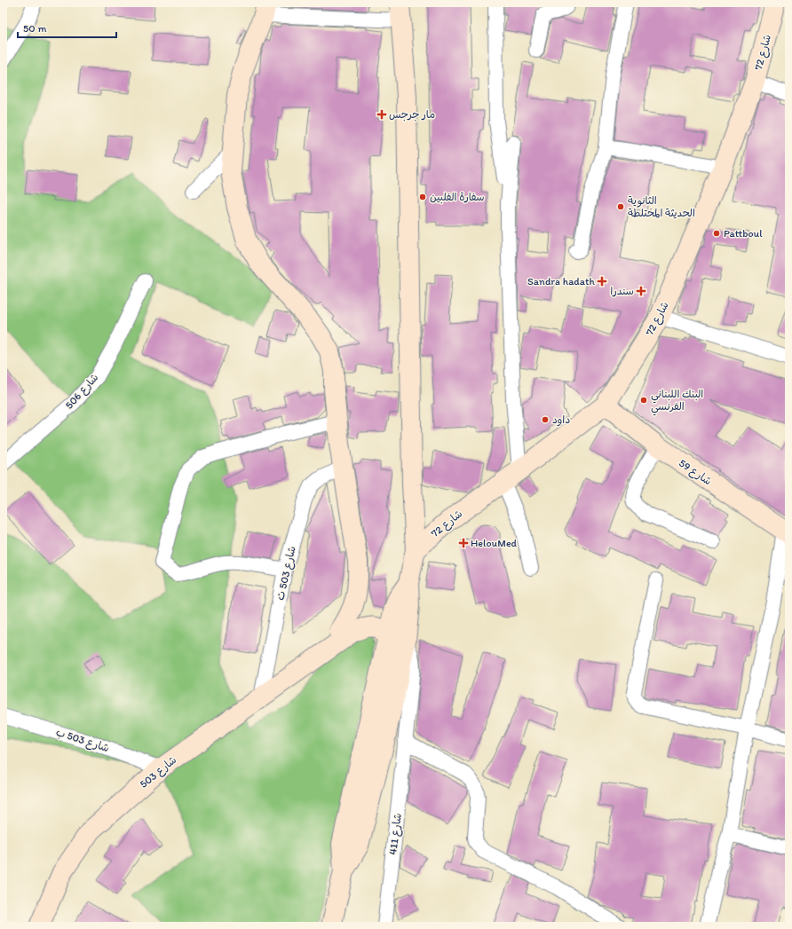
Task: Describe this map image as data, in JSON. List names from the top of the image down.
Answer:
{
  "streets": {
    "street": [
      "شارع 72",
      "شارع 506",
      "شارع 59",
      "شارع 503 ت",
      "شارع 503 ب",
      "شارع 503",
      "شارع 411"
    ]
  },
  "crossings": [
    ["شارع 72", "شارع 59"],
    ["شارع 503 ت", "شارع 503"],
    ["شارع 503 ب", "شارع 503"],
    ["شارع 503", "شارع 411"]
  ],
  "places": {
    "health": [
      "مار جرجس",
      "Sandra hadath",
      "سندرا",
      "HelouMed"
    ],
    "other": [
      "سفارة الفلبين",
      "الثانوية الحديثة المختلطة",
      "Pattboul",
      "البنك اللبناني الفرنسي",
      "داود"
    ]
  },
  "scale_bar": "50 m"
}
